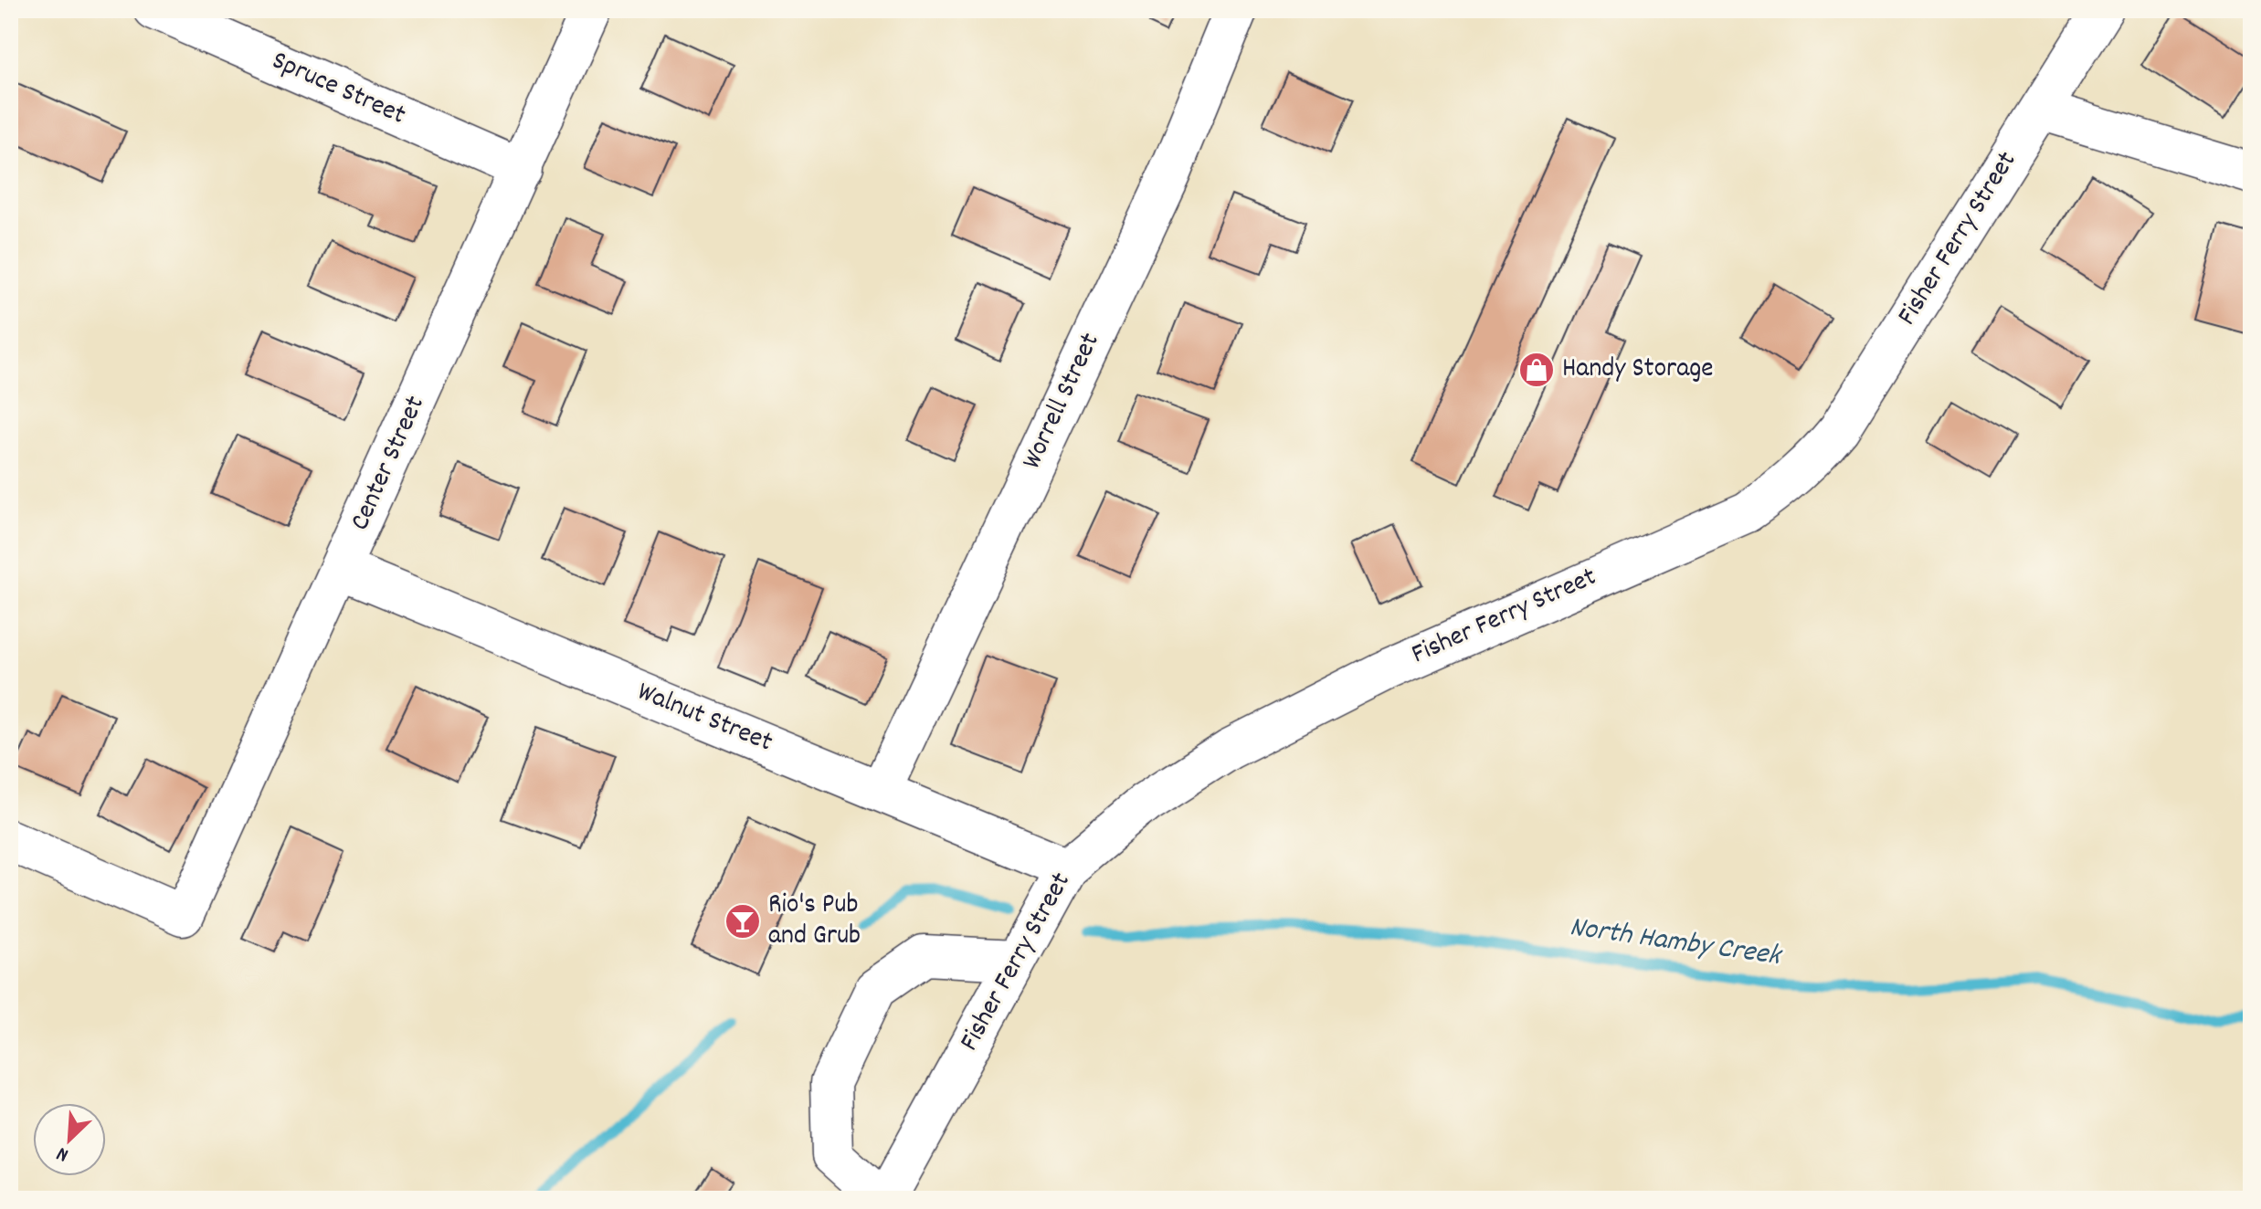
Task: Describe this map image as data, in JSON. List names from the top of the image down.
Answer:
{
  "streets": {
    "street": [
      "Spruce Street",
      "Fisher Ferry Street",
      "Worrell Street",
      "Center Street",
      "Walnut Street"
    ]
  },
  "crossings": [
    ["Spruce Street", "Center Street"],
    ["Fisher Ferry Street", "Walnut Street"],
    ["Worrell Street", "Walnut Street"],
    ["Center Street", "Walnut Street"]
  ],
  "water": ["North Hamby Creek"],
  "places": {
    "shop": ["Handy Storage"],
    "bar": ["Rio's Pub and Grub"]
  },
  "north": "bottom left"
}
